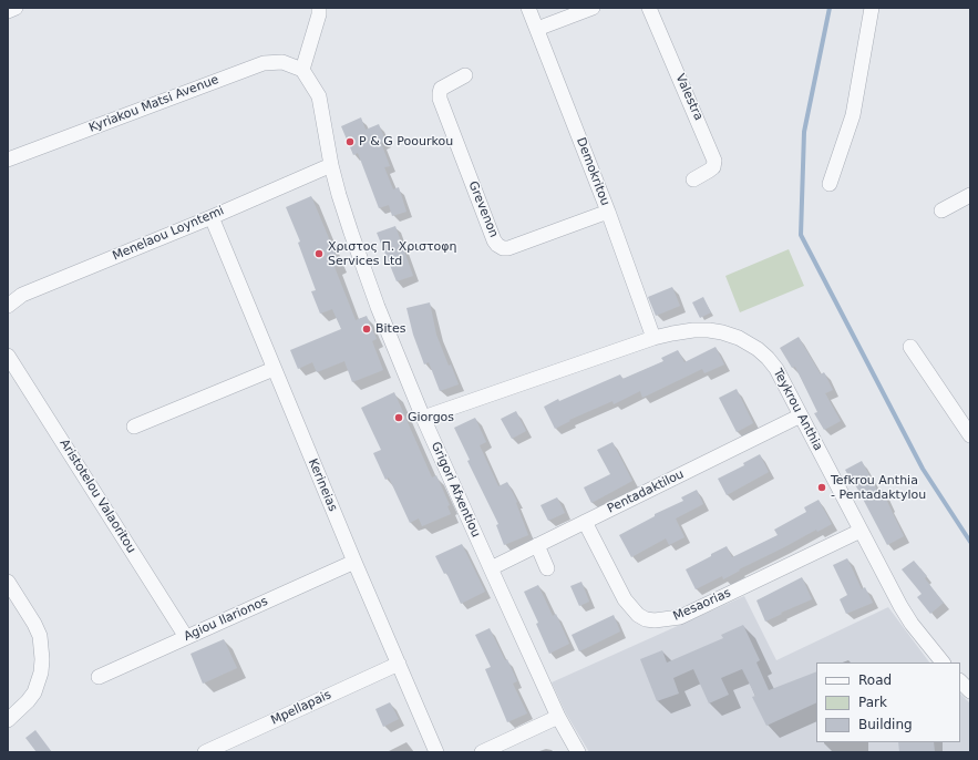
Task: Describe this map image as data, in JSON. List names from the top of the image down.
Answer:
{
  "streets": {
    "street": [
      "Valestra",
      "Kyriakou Matsi Avenue",
      "Demokritou",
      "Grevenon",
      "Menelaou Loyntemi",
      "Teykrou Anthia",
      "Kerineias",
      "Grigori Afxentiou",
      "Pentadaktilou",
      "Aristotelou Valaoritou",
      "Mesaorias",
      "Agiou Ilarionos",
      "Mpellapais"
    ]
  },
  "crossings": [
    ["Kyriakou Matsi Avenue", "Grigori Afxentiou"],
    ["Demokritou", "Grevenon"],
    ["Demokritou", "Teykrou Anthia"],
    ["Menelaou Loyntemi", "Kerineias"],
    ["Menelaou Loyntemi", "Grigori Afxentiou"],
    ["Teykrou Anthia", "Grigori Afxentiou"],
    ["Teykrou Anthia", "Pentadaktilou"],
    ["Teykrou Anthia", "Mesaorias"],
    ["Kerineias", "Agiou Ilarionos"],
    ["Kerineias", "Mpellapais"],
    ["Grigori Afxentiou", "Pentadaktilou"],
    ["Pentadaktilou", "Mesaorias"],
    ["Aristotelou Valaoritou", "Agiou Ilarionos"]
  ],
  "places": [
    "P & G Poourkou",
    "Χριστος Π. Χριστοφη Services Ltd",
    "Bites",
    "Giorgos",
    "Tefkrou Anthia - Pentadaktylou"
  ],
  "legend": ["Road", "Park", "Building"]
}
